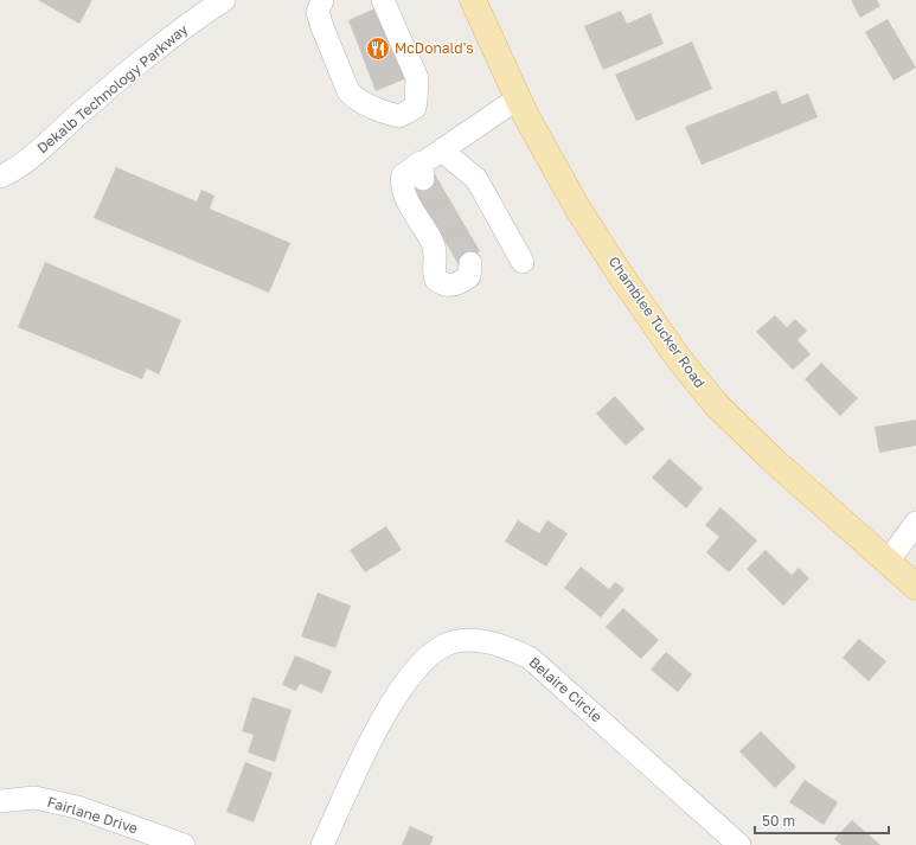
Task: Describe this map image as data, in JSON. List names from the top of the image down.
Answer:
{
  "streets": {
    "main road": ["Chamblee Tucker Road"],
    "street": ["Dekalb Technology Parkway", "Belaire Circle", "Fairlane Drive"]
  },
  "places": {
    "restaurant": ["McDonald's"]
  },
  "scale_bar": "50 m"
}
